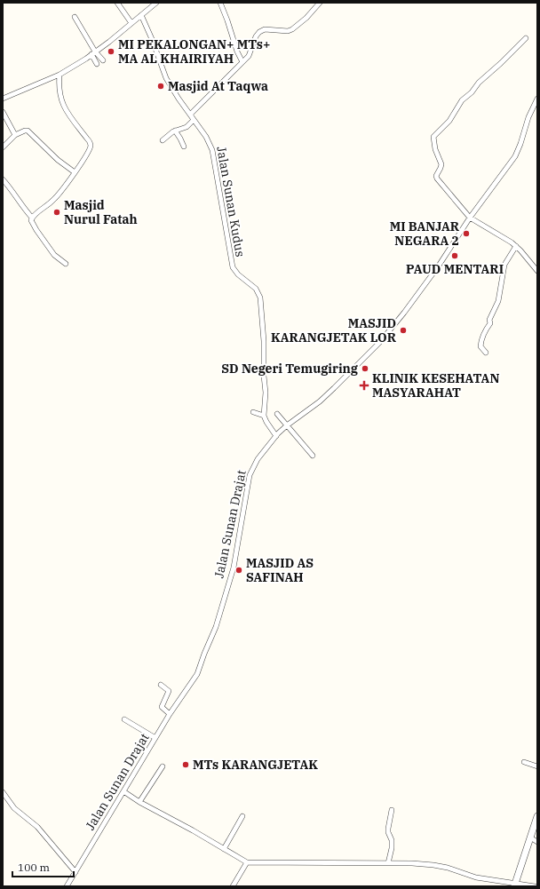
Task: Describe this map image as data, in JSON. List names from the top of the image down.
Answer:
{
  "streets": {
    "street": ["Jalan Sunan Kudus", "Jalan Sunan Drajat"]
  },
  "places": {
    "other": [
      "MI PEKALONGAN+ MTs+ MA AL KHAIRIYAH",
      "Masjid At Taqwa",
      "Masjid Nurul Fatah",
      "MI BANJAR NEGARA 2",
      "PAUD MENTARI",
      "MASJID KARANGJETAK LOR",
      "SD Negeri Temugiring",
      "MASJID AS SAFINAH",
      "MTs KARANGJETAK"
    ],
    "health": ["KLINIK KESEHATAN MASYARAHAT"]
  },
  "scale_bar": "100 m"
}
